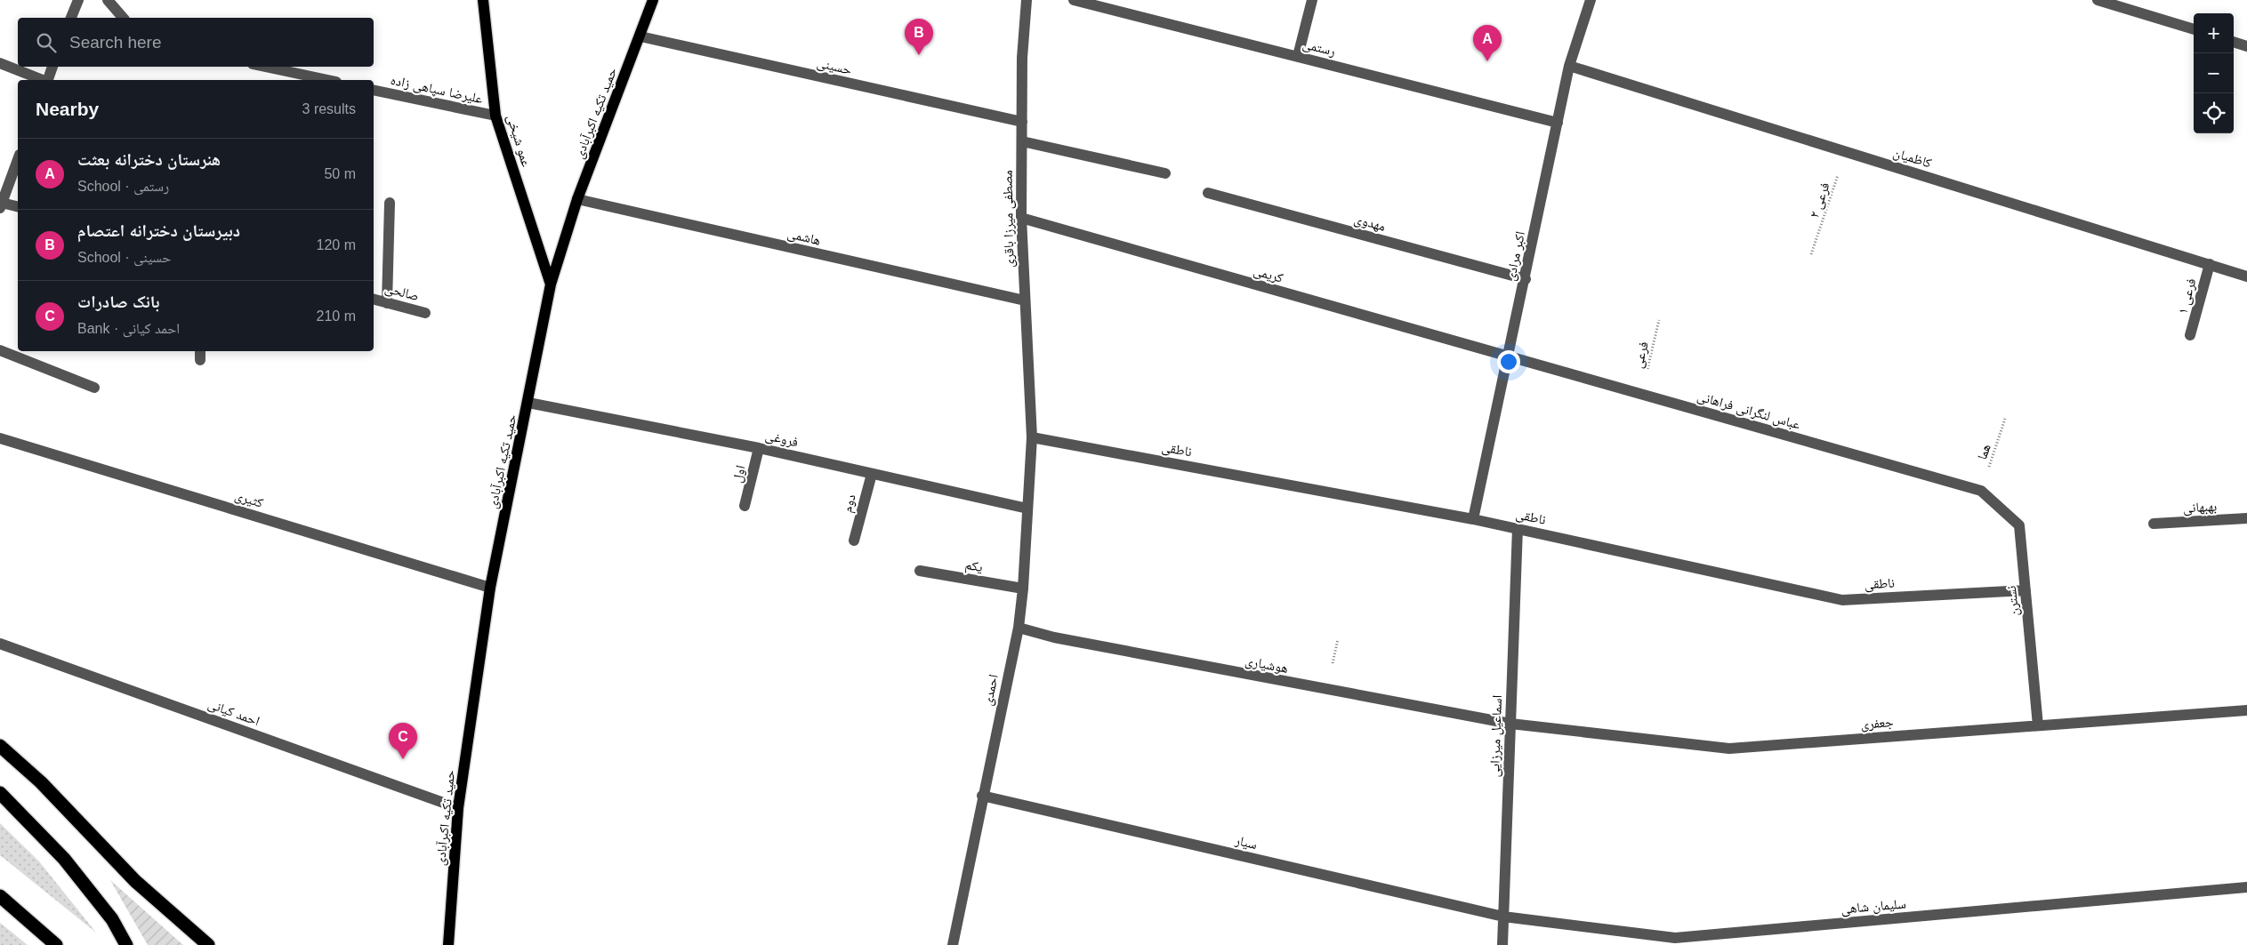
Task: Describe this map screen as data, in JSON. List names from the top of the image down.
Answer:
{
  "streets": {
    "main road": ["حمید تکیه اکبرآبادی", "عمو شیخی"],
    "street": [
      "رستمی",
      "حسینی",
      "علیرضا سپاهی زاده",
      "کاظمیان",
      "مصطفی میرزا باقری",
      "مهدوی",
      "هاشمی",
      "اکبر مرادی",
      "کریمی",
      "صالحی",
      "فرعی ۱",
      "عباس لنگرانی فراهانی",
      "فروغی",
      "ناطقی",
      "اول",
      "کثیری",
      "دوم",
      "بهبهانی",
      "یکم",
      "نسترن",
      "هوشیاری",
      "احمدی",
      "احمد کیانی",
      "جعفری",
      "اسماعیل میرزایی",
      "سیار",
      "سلیمان شاهی"
    ],
    "path": ["فرعی ۲", "فرعی", "هما"]
  },
  "crossings": [
    ["رستمی", "اکبر مرادی"],
    ["حسینی", "حمید تکیه اکبرآبادی"],
    ["حسینی", "مصطفی میرزا باقری"],
    ["علیرضا سپاهی زاده", "عمو شیخی"],
    ["حمید تکیه اکبرآبادی", "عمو شیخی"],
    ["حمید تکیه اکبرآبادی", "هاشمی"],
    ["حمید تکیه اکبرآبادی", "فروغی"],
    ["حمید تکیه اکبرآبادی", "کثیری"],
    ["حمید تکیه اکبرآبادی", "احمد کیانی"],
    ["کاظمیان", "فرعی ۲"],
    ["کاظمیان", "اکبر مرادی"],
    ["کاظمیان", "فرعی ۱"],
    ["مصطفی میرزا باقری", "هاشمی"],
    ["مصطفی میرزا باقری", "کریمی"],
    ["مصطفی میرزا باقری", "ناطقی"],
    ["مصطفی میرزا باقری", "احمدی"],
    ["مهدوی", "اکبر مرادی"],
    ["اکبر مرادی", "کریمی"],
    ["اکبر مرادی", "عباس لنگرانی فراهانی"],
    ["اکبر مرادی", "ناطقی"],
    ["کریمی", "عباس لنگرانی فراهانی"],
    ["فرعی", "عباس لنگرانی فراهانی"],
    ["عباس لنگرانی فراهانی", "هما"],
    ["عباس لنگرانی فراهانی", "نسترن"],
    ["فروغی", "اول"],
    ["فروغی", "دوم"],
    ["فروغی", "احمدی"],
    ["ناطقی", "نسترن"],
    ["ناطقی", "احمدی"],
    ["ناطقی", "اسماعیل میرزایی"],
    ["هما", "نسترن"],
    ["یکم", "احمدی"],
    ["نسترن", "جعفری"],
    ["هوشیاری", "احمدی"],
    ["هوشیاری", "جعفری"],
    ["هوشیاری", "اسماعیل میرزایی"],
    ["احمدی", "سیار"],
    ["جعفری", "اسماعیل میرزایی"],
    ["اسماعیل میرزایی", "سیار"],
    ["اسماعیل میرزایی", "سلیمان شاهی"],
    ["سیار", "سلیمان شاهی"]
  ],
  "page": {
    "map_buttons": ["+", "−"],
    "search": "Search here",
    "pins": ["B", "A", "C"],
    "heading": ["Nearby", "3 results"],
    "list": [
      {
        "mark": "A",
        "name": "هنرستان دخترانه بعثت",
        "note": "School · رستمی",
        "value": "50 m"
      },
      {
        "mark": "B",
        "name": "دبیرستان دخترانه اعتصام",
        "note": "School · حسینی",
        "value": "120 m"
      },
      {
        "mark": "C",
        "name": "بانک صادرات",
        "note": "Bank · احمد کیانی",
        "value": "210 m"
      }
    ]
  }
}
